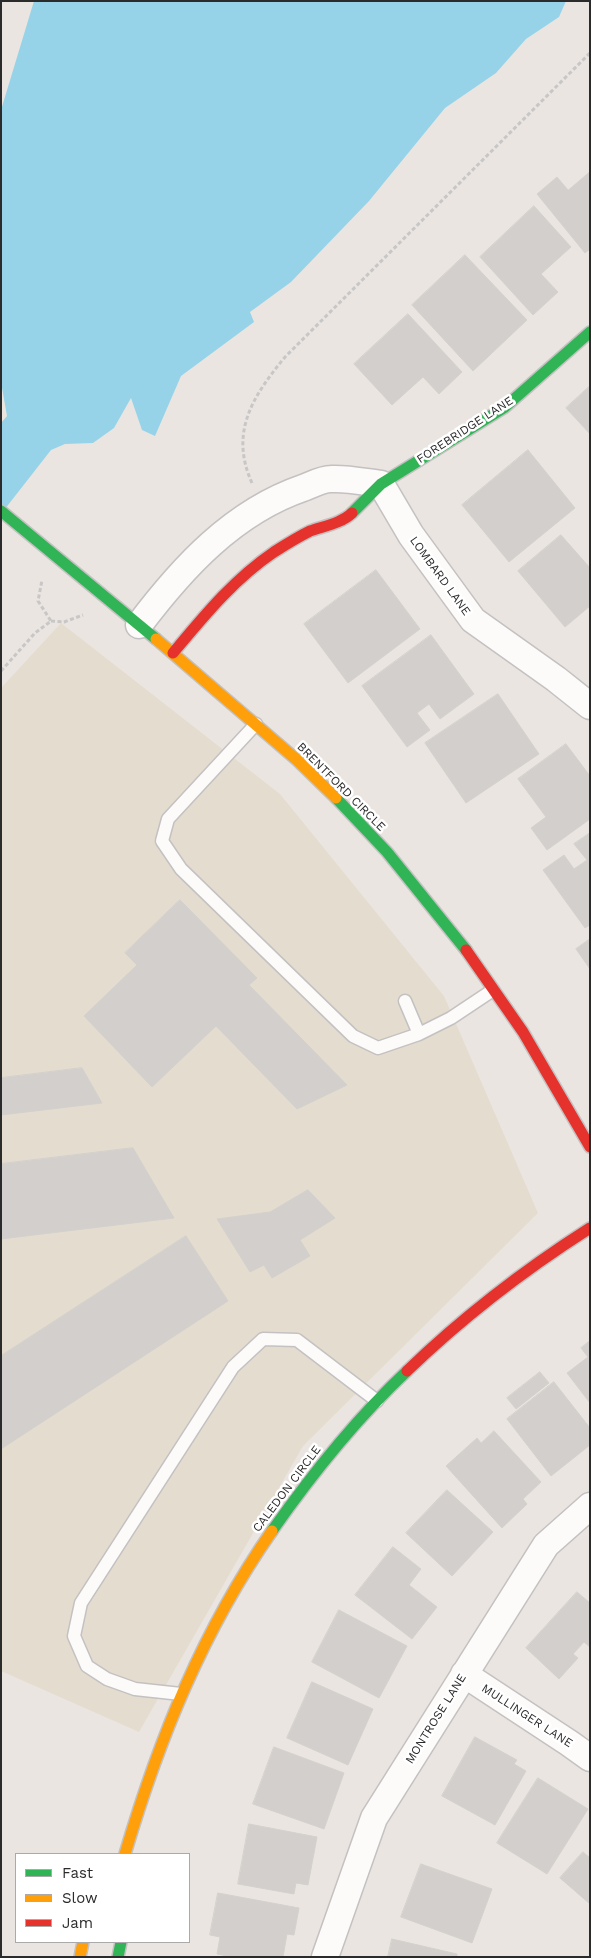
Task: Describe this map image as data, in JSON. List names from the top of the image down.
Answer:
{
  "streets": {
    "street": [
      "FOREBRIDGE LANE",
      "LOMBARD LANE",
      "BRENTFORD CIRCLE",
      "CALEDON CIRCLE",
      "MULLINGER LANE",
      "MONTROSE LANE"
    ]
  },
  "crossings": [
    ["FOREBRIDGE LANE", "LOMBARD LANE"],
    ["FOREBRIDGE LANE", "BRENTFORD CIRCLE"],
    ["MULLINGER LANE", "MONTROSE LANE"]
  ],
  "legend": ["Fast", "Slow", "Jam"]
}
